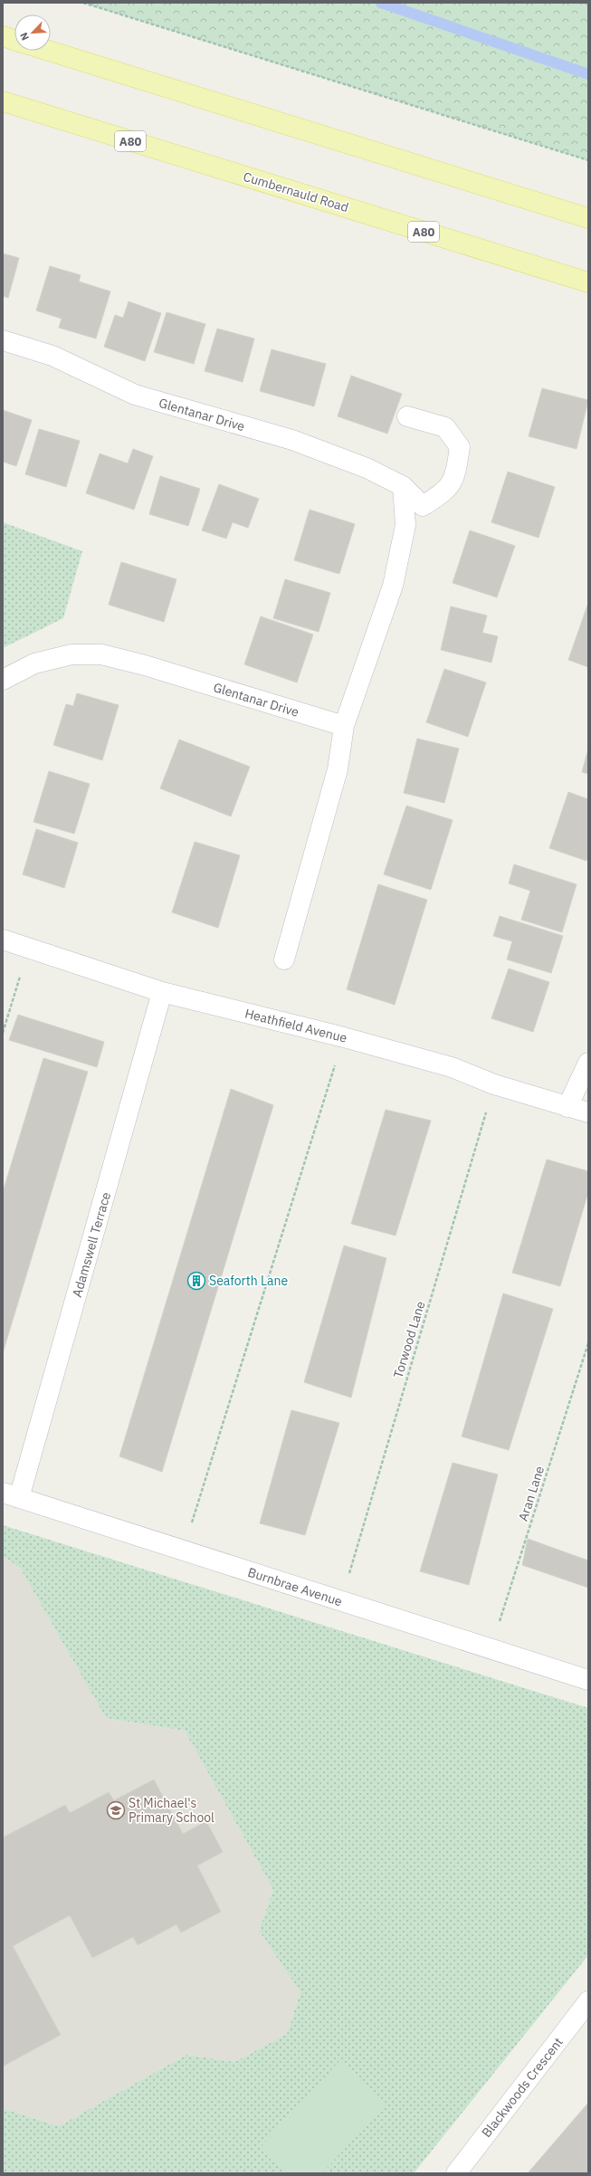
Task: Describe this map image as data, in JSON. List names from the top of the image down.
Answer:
{
  "streets": {
    "main road": ["A80", "Cumbernauld Road"],
    "street": [
      "Glentanar Drive",
      "Heathfield Avenue",
      "Adamswell Terrace",
      "Burnbrae Avenue",
      "Blackwoods Crescent"
    ],
    "path": ["Torwood Lane", "Aran Lane"]
  },
  "crossings": [
    ["Heathfield Avenue", "Adamswell Terrace"],
    ["Heathfield Avenue", "Torwood Lane"],
    ["Adamswell Terrace", "Burnbrae Avenue"],
    ["Torwood Lane", "Burnbrae Avenue"],
    ["Aran Lane", "Burnbrae Avenue"]
  ],
  "places": {
    "building": ["Seaforth Lane"],
    "school or university": ["St Michael's Primary School"]
  },
  "north": "bottom left"
}
